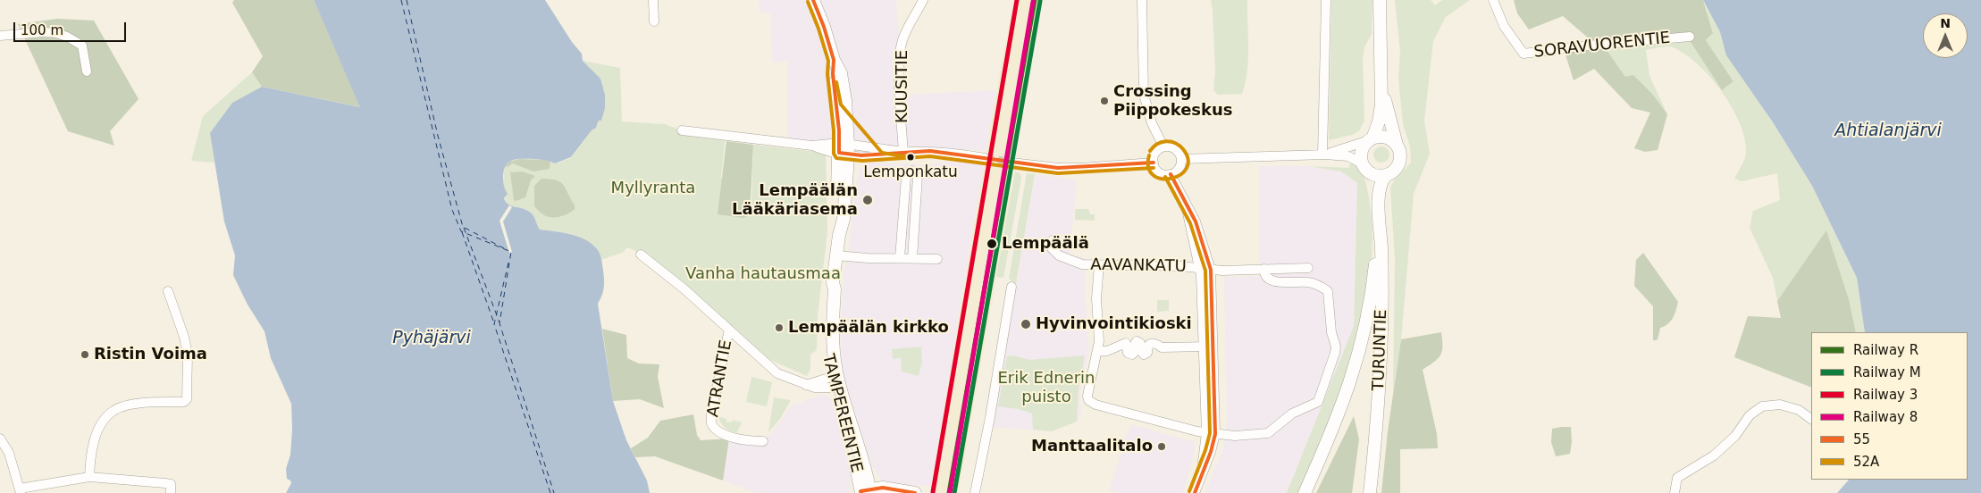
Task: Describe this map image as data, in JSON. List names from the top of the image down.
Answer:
{
  "streets": {
    "main road": ["TURUNTIE", "TAMPEREENTIE"],
    "street": [
      "SORAVUORENTIE",
      "KUUSITIE",
      "AAVANKATU",
      "ATRANTIE"
    ]
  },
  "water": ["Ahtialanjärvi", "Pyhäjärvi"],
  "parks": ["Myllyranta", "Vanha hautausmaa", "Erik Ednerin puisto"],
  "places": [
    "Crossing Piippokeskus",
    "Lemponkatu",
    "Lempäälän Lääkäriasema",
    "Lempäälä",
    "Hyvinvointikioski",
    "Lempäälän kirkko",
    "Ristin Voima",
    "Manttaalitalo"
  ],
  "lines": [
    "rail line R",
    "rail line 3",
    "transit line 55",
    "rail line M",
    "rail line 8",
    "transit line 52A"
  ],
  "legend": [
    "Railway R",
    "Railway M",
    "Railway 3",
    "Railway 8",
    "55",
    "52A"
  ],
  "scale_bar": "100 m",
  "north": "top"
}
